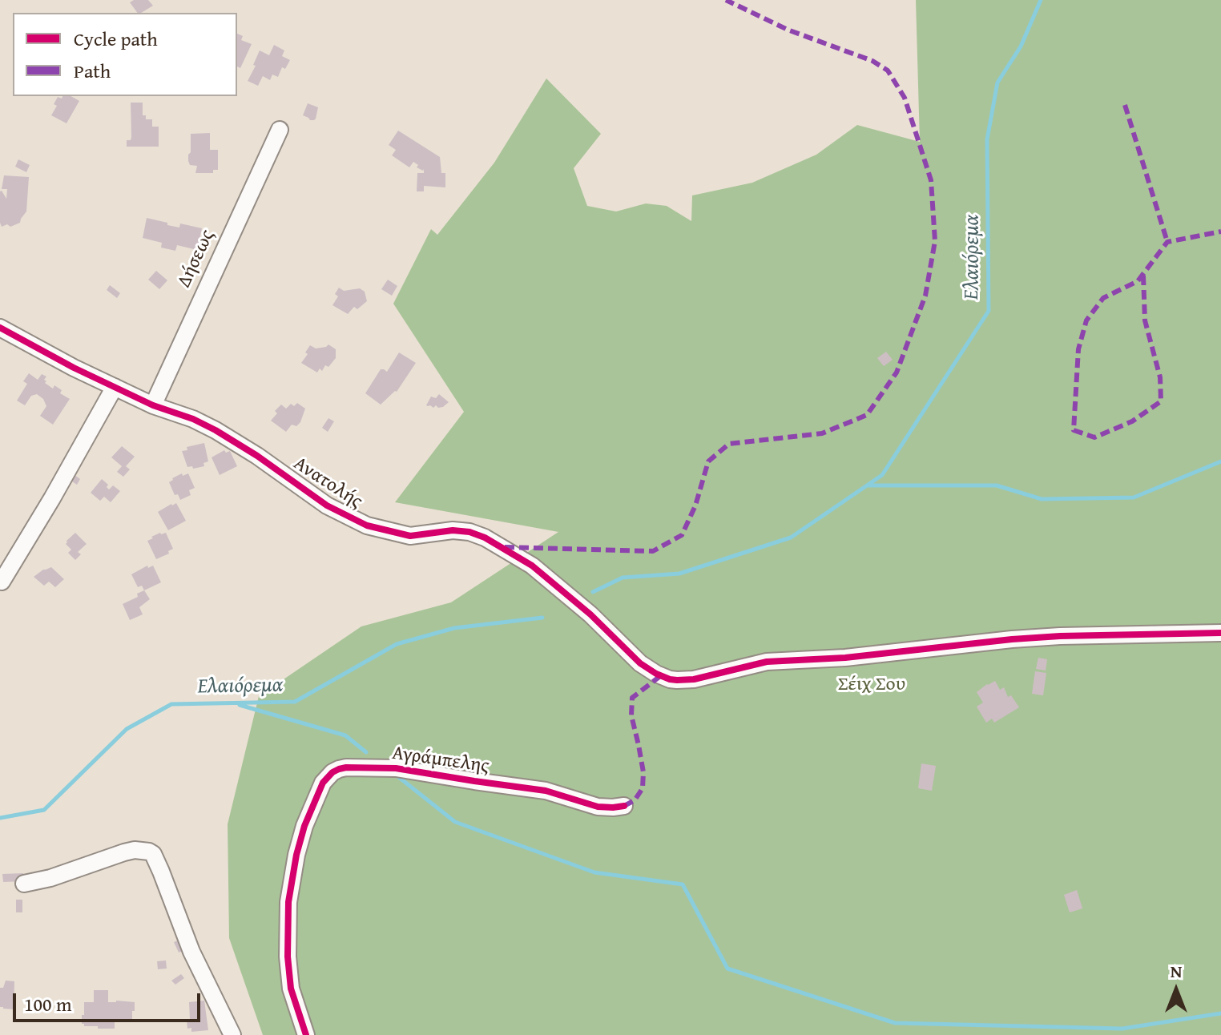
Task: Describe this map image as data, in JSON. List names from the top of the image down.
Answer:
{
  "streets": {
    "street": ["Δήσεως", "Ανατολής", "Αγράμπελης"]
  },
  "crossings": [
    ["Δήσεως", "Ανατολής"]
  ],
  "water": ["Ελαιόρεμα"],
  "parks": ["Σέιχ Σου"],
  "legend": ["Cycle path", "Path"],
  "scale_bar": "100 m",
  "north": "top"
}
